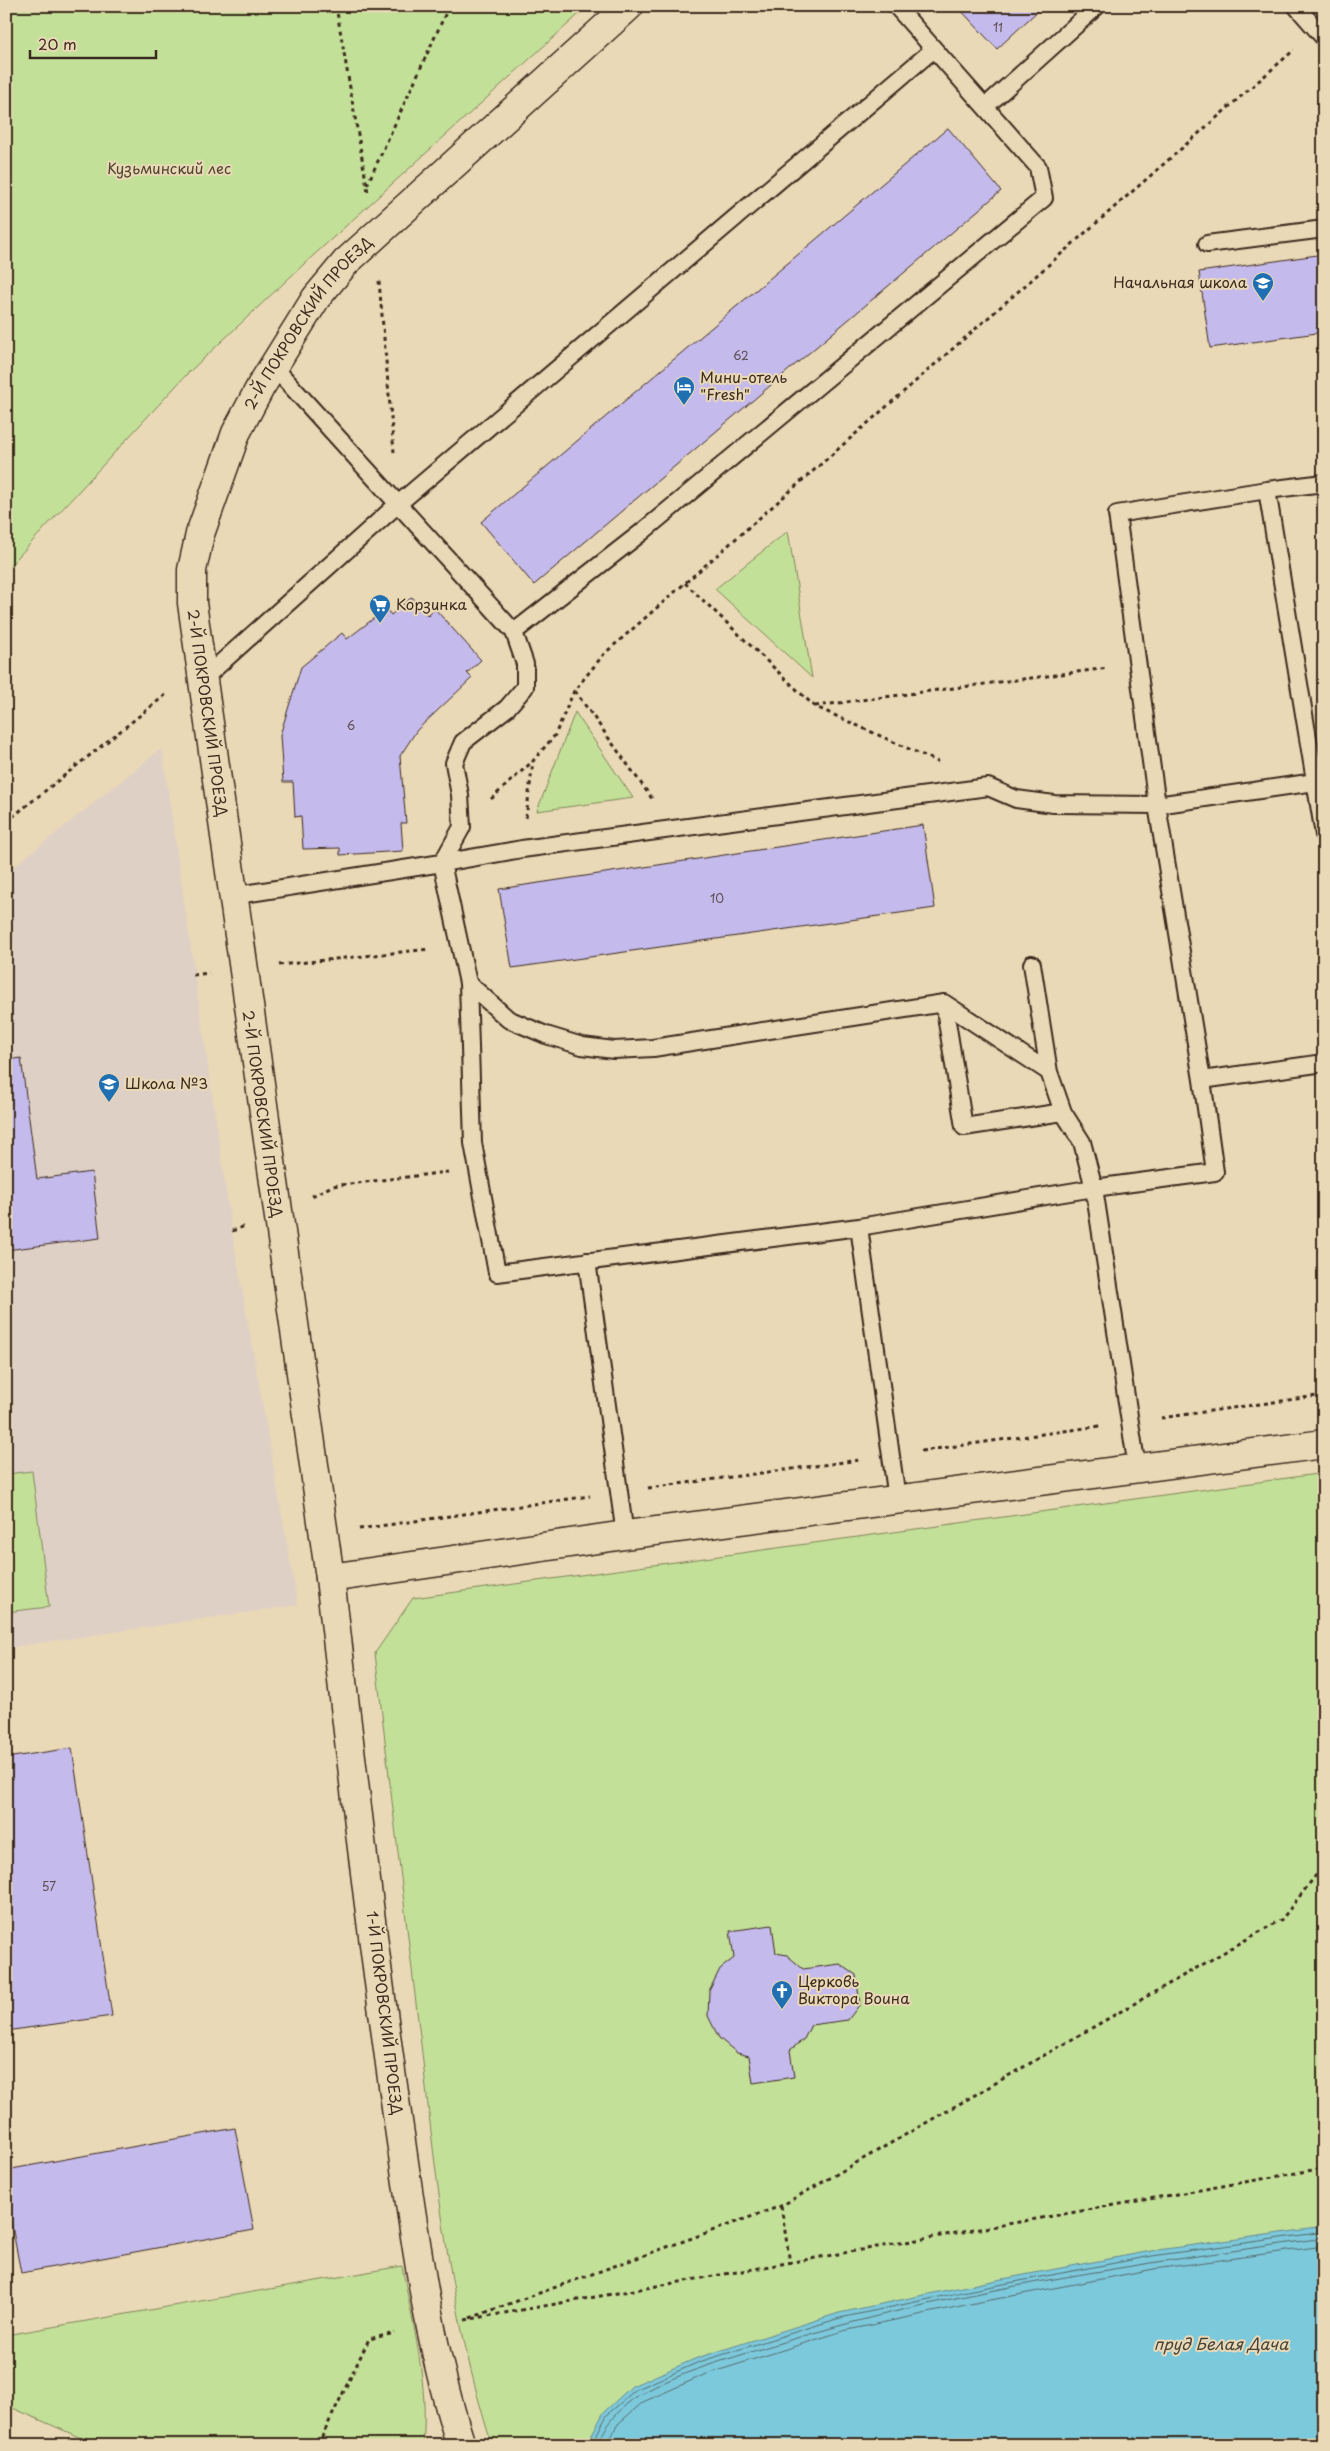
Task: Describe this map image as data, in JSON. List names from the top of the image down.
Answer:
{
  "streets": {
    "street": ["2-Й ПОКРОВСКИЙ ПРОЕЗД", "1-Й ПОКРОВСКИЙ ПРОЕЗД"]
  },
  "crossings": [
    ["2-Й ПОКРОВСКИЙ ПРОЕЗД", "1-Й ПОКРОВСКИЙ ПРОЕЗД"]
  ],
  "water": ["пруд Белая Дача"],
  "parks": ["Кузьминский лес"],
  "places": {
    "school or university": ["Начальная школа", "Школа №3"],
    "hotel": ["Мини-отель \"Fresh\""],
    "supermarket": ["Корзинка"],
    "church": ["Церковь Виктора Воина"]
  },
  "house_numbers": [
    "11",
    "62",
    "6",
    "10",
    "57"
  ],
  "scale_bar": "20 m"
}
